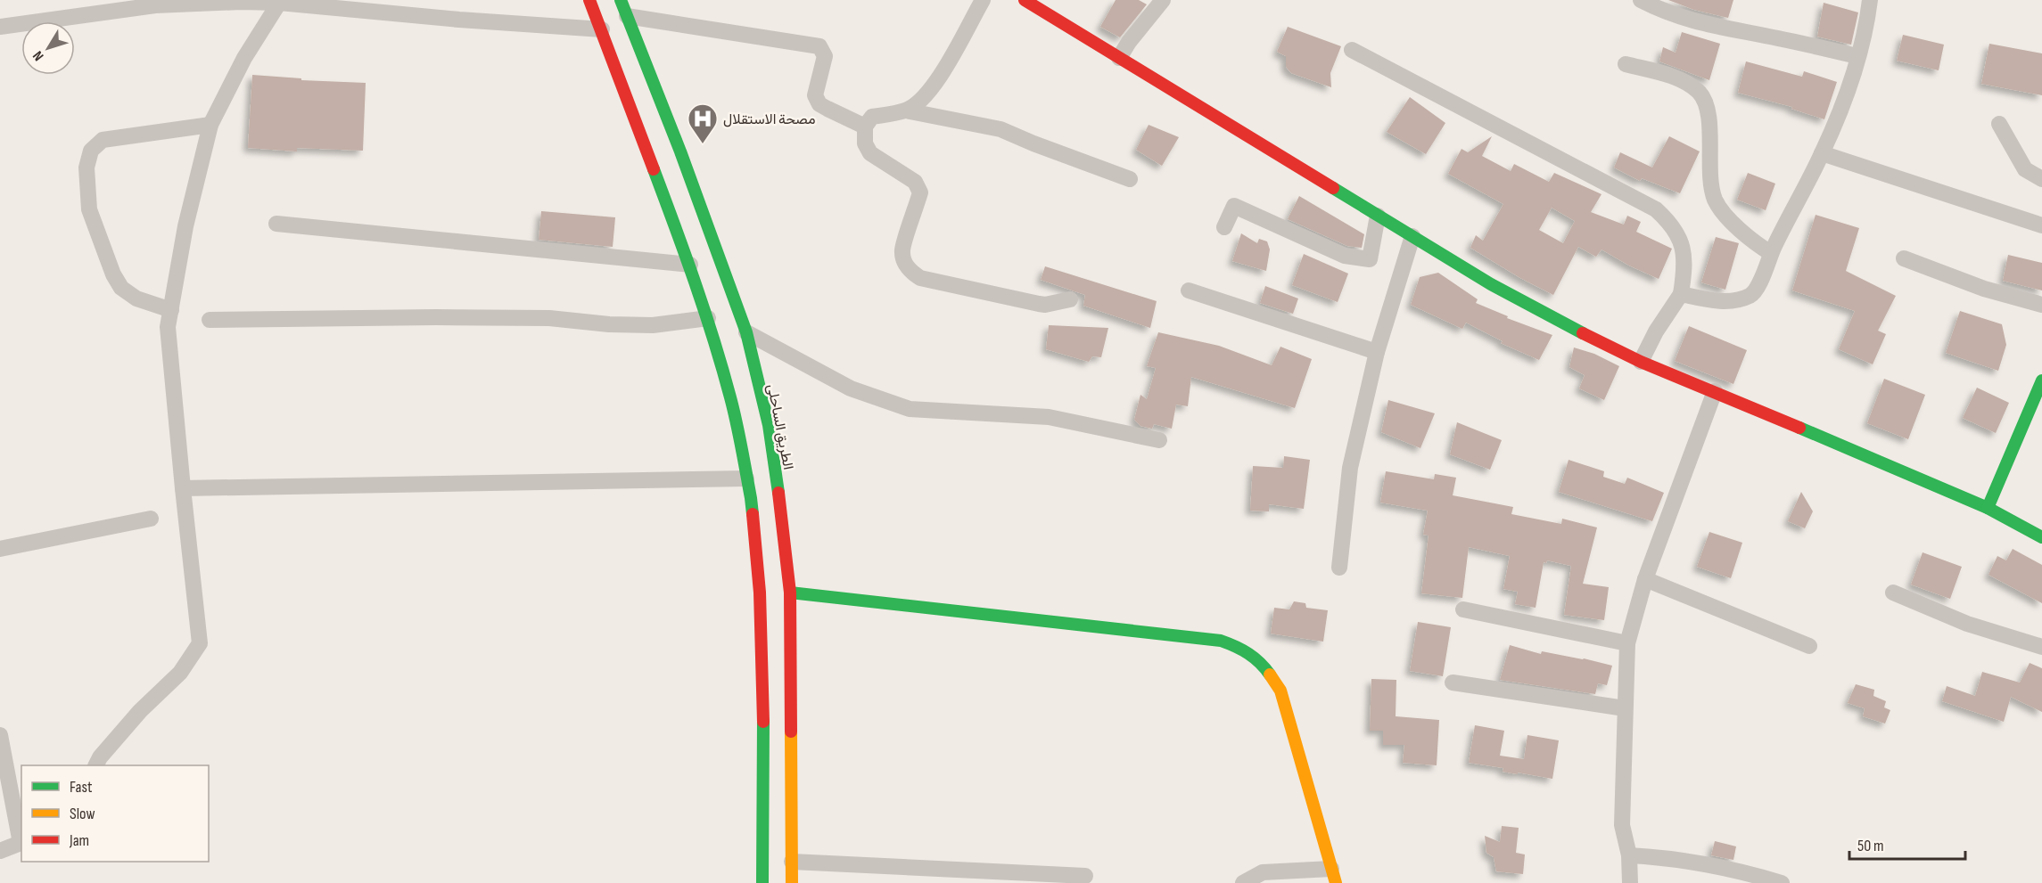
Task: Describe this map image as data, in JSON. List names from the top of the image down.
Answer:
{
  "streets": {
    "main road": ["الطريق الساحلى"]
  },
  "places": {
    "hospital": ["مصحة الاستقلال"]
  },
  "legend": ["Fast", "Slow", "Jam"],
  "scale_bar": "50 m",
  "north": "bottom left"
}
